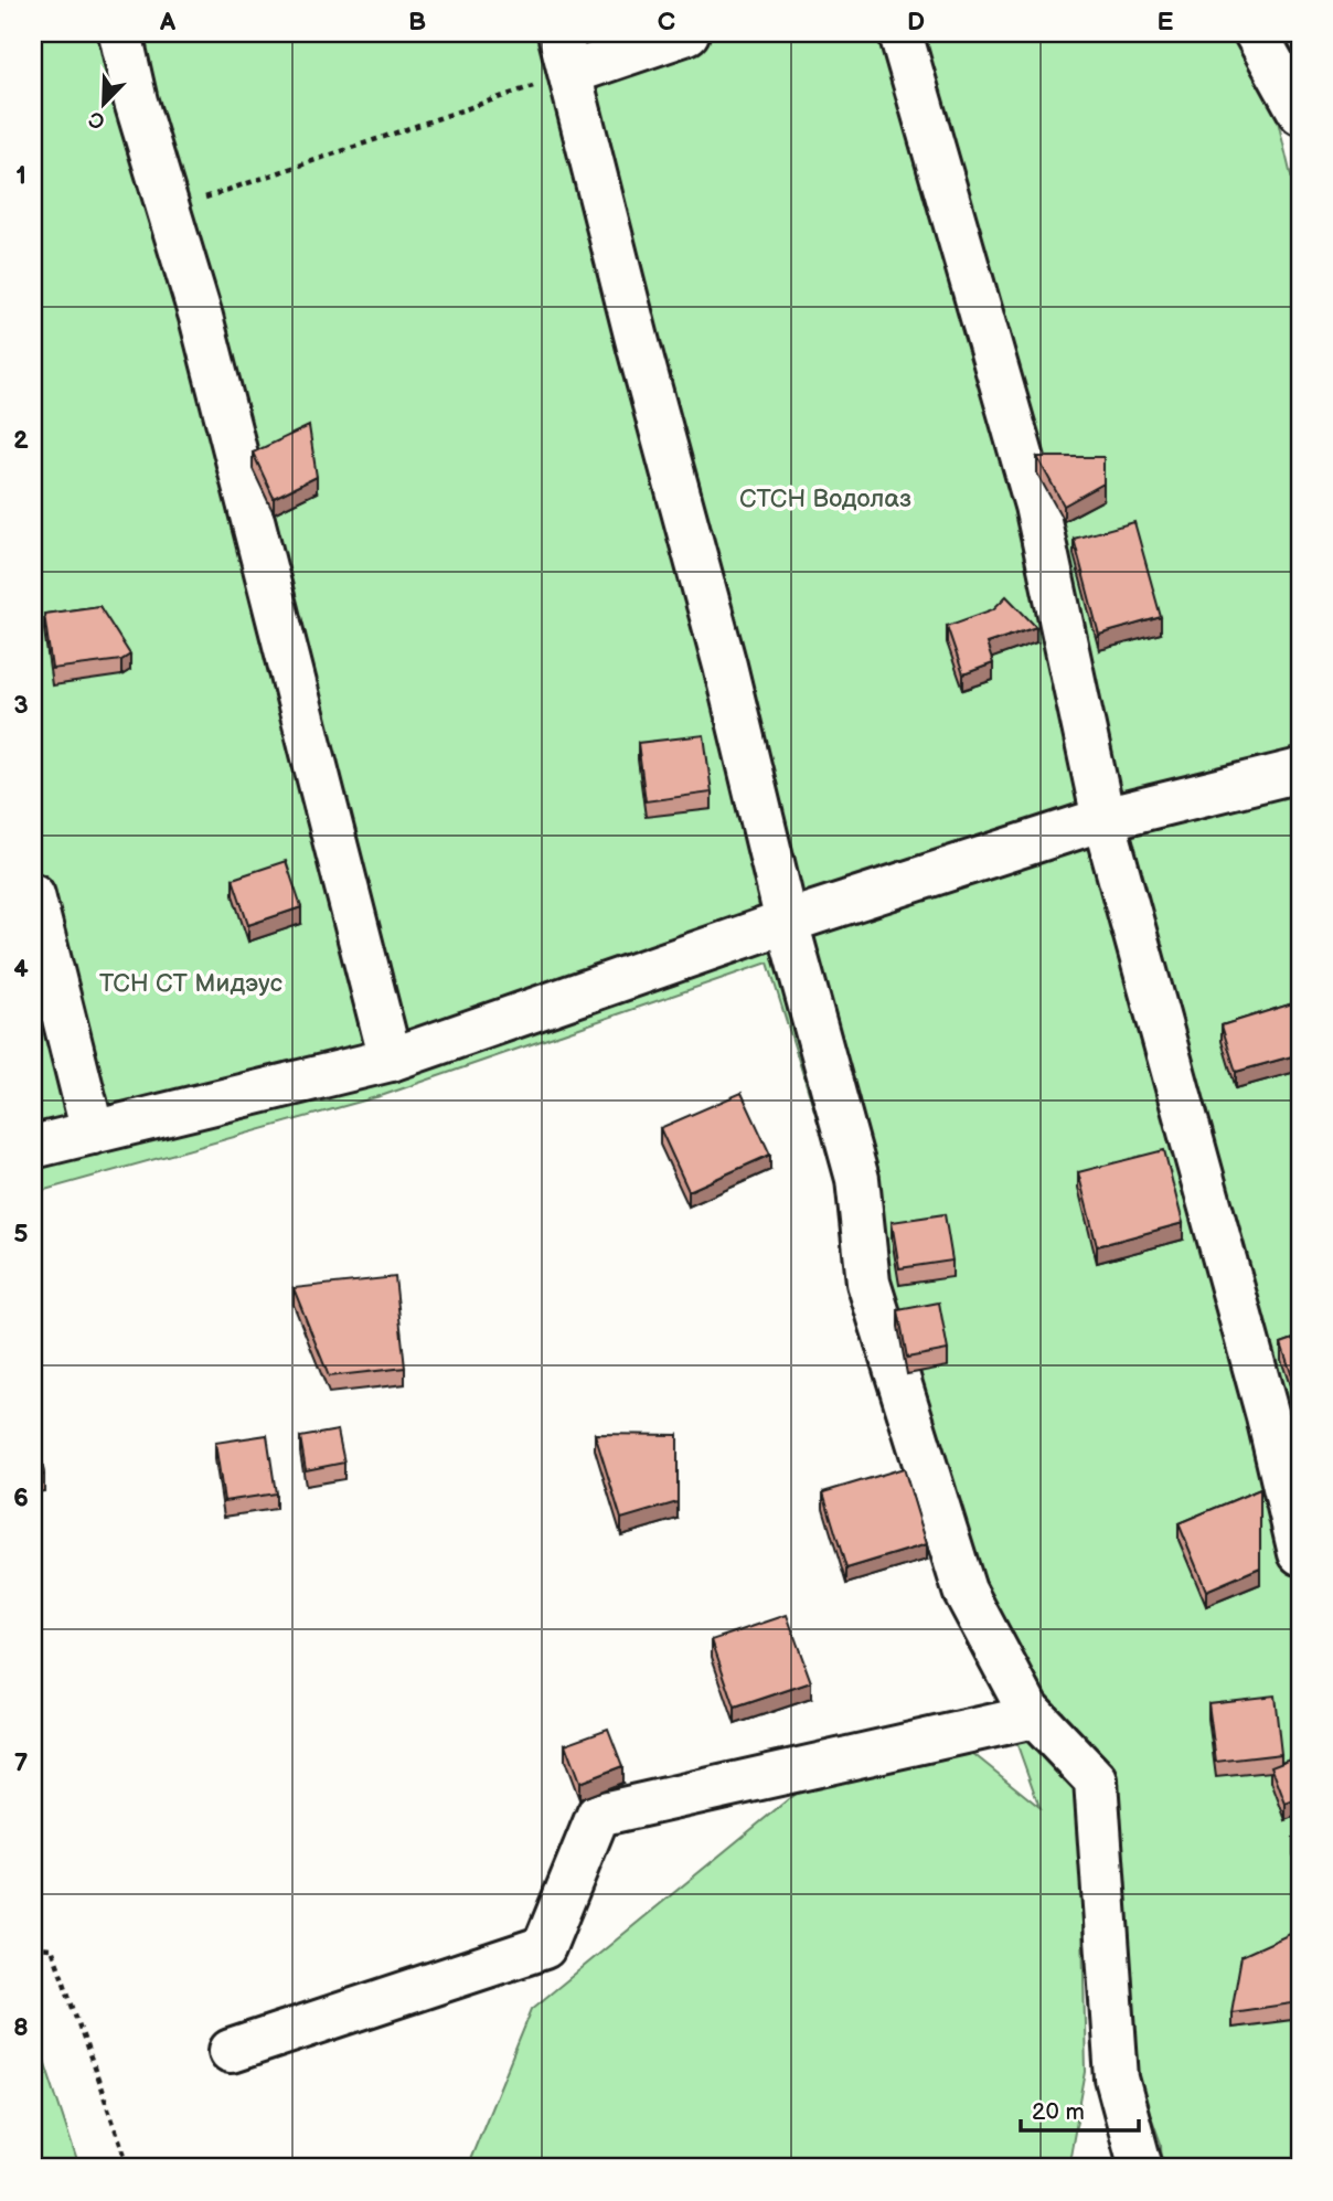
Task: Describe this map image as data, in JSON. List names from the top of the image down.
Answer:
{
  "parks": ["СТСН Водолаз", "ТСН СТ Мидэус"],
  "scale_bar": "20 m",
  "north": "bottom left",
  "grid": {
    "columns": [
      "A",
      "B",
      "C",
      "D",
      "E"
    ],
    "rows": [
      "1",
      "2",
      "3",
      "4",
      "5",
      "6",
      "7",
      "8"
    ]
  }
}
